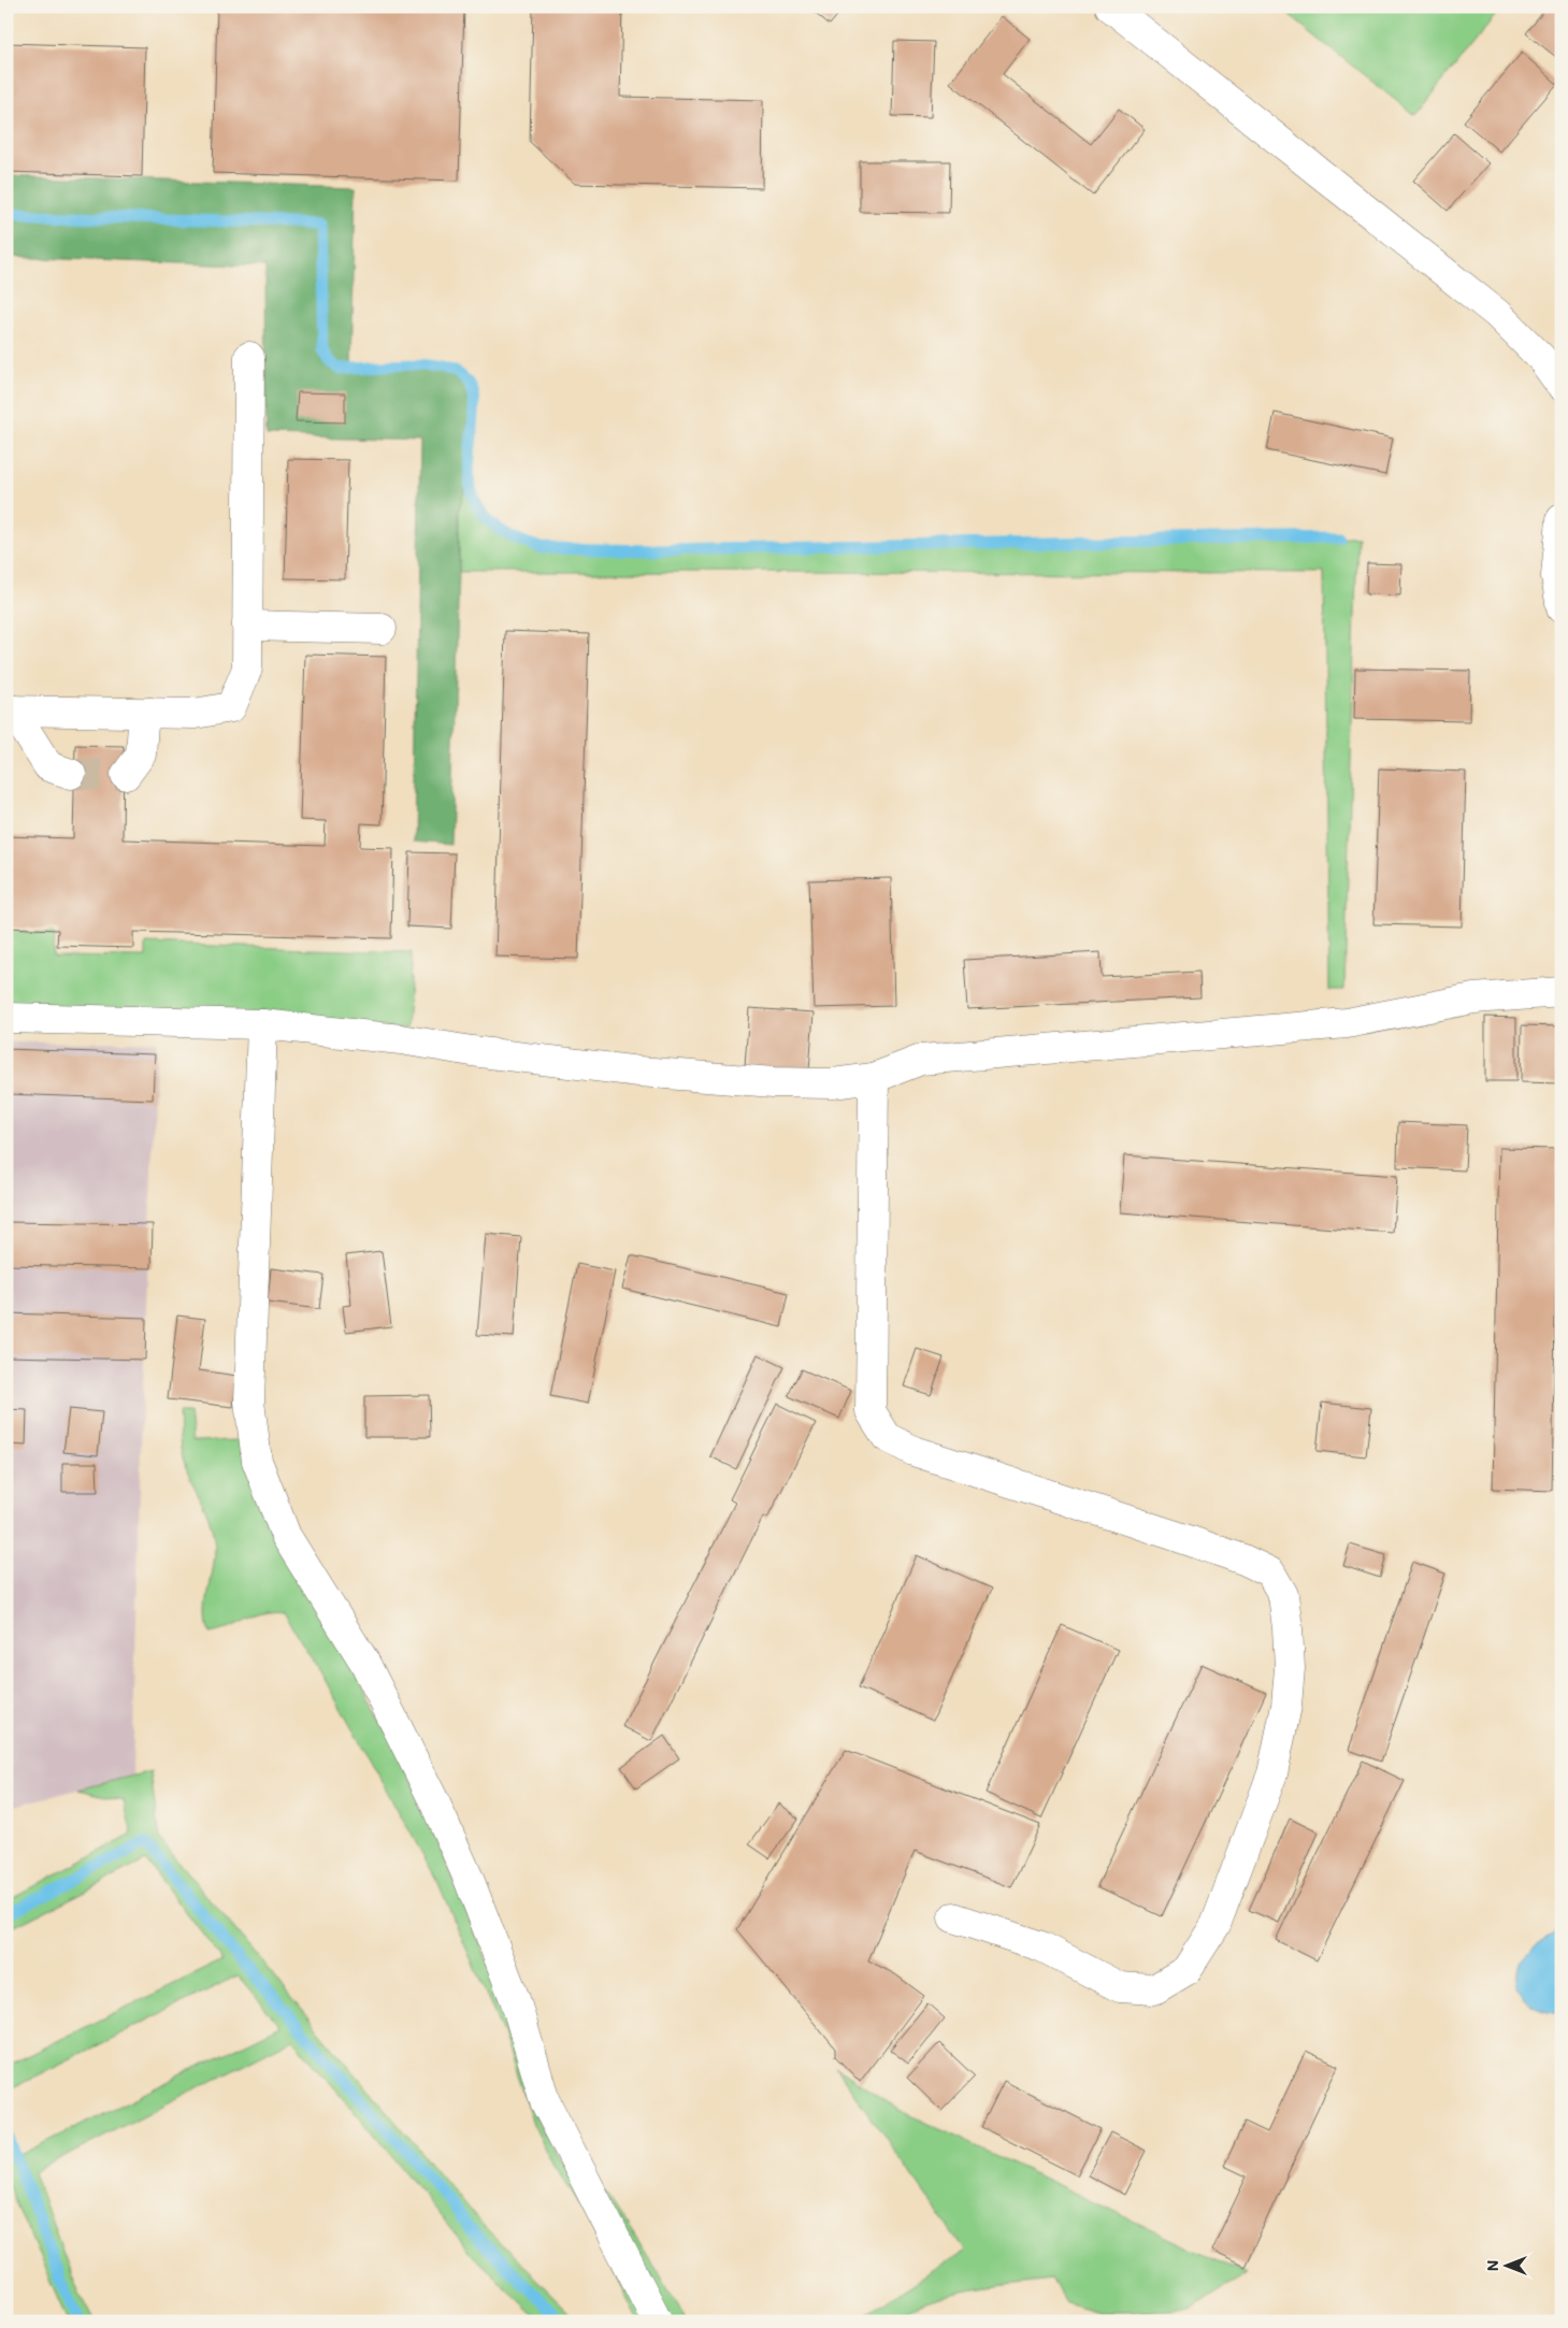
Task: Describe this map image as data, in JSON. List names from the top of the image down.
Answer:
{
  "north": "left"
}
